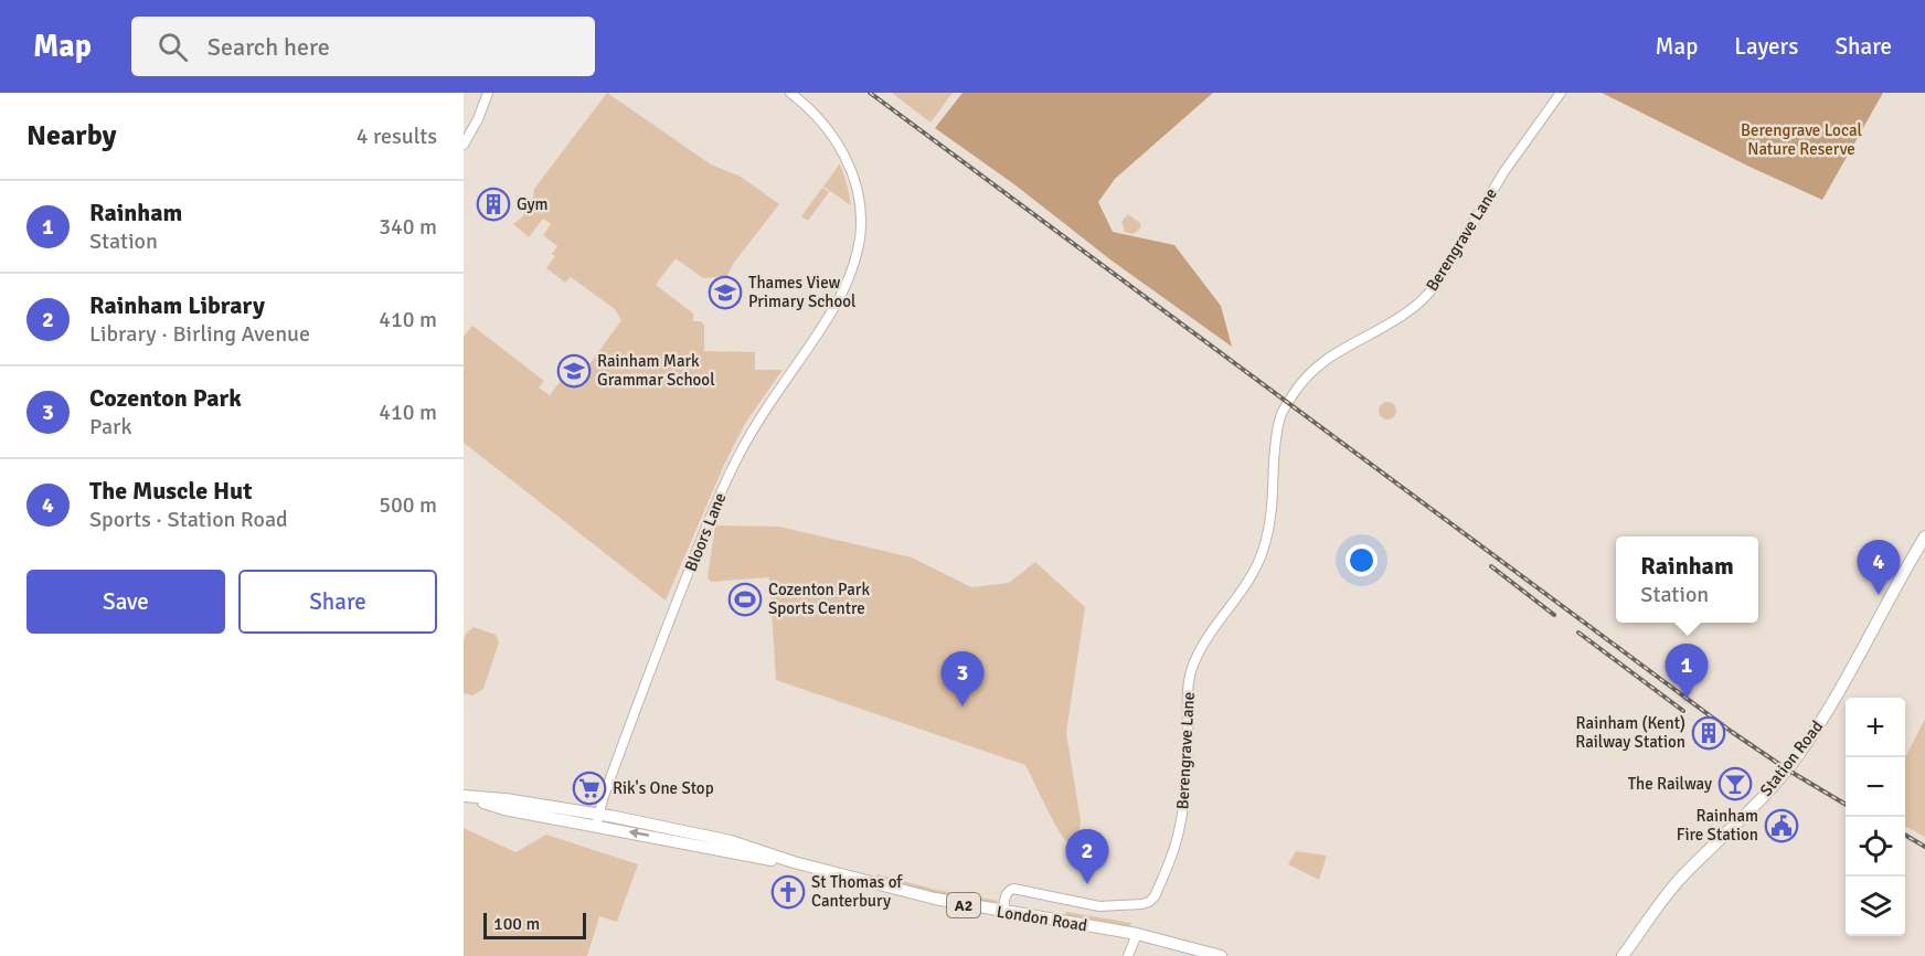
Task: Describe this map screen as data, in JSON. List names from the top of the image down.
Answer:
{
  "streets": {
    "main road": ["Station Road", "A2", "London Road"],
    "street": ["Berengrave Lane", "Bloors Lane"]
  },
  "crossings": [
    ["Berengrave Lane", "London Road"],
    ["Bloors Lane", "London Road"],
    ["A2", "London Road"]
  ],
  "parks": ["Berengrave Local Nature Reserve"],
  "places": {
    "building": ["Gym", "Rainham (Kent) Railway Station"],
    "school or university": ["Thames View Primary School", "Rainham Mark Grammar School"],
    "sports": ["Cozenton Park Sports Centre"],
    "bar": ["The Railway"],
    "supermarket": ["Rik's One Stop"],
    "public building": ["Rainham Fire Station"],
    "church": ["St Thomas of Canterbury"]
  },
  "scale_bar": "100 m",
  "page": {
    "header": "Map",
    "search": "Search here",
    "nav": ["Map", "Layers", "Share"],
    "heading": ["Nearby", "4 results"],
    "list": [
      {
        "mark": "1",
        "name": "Rainham",
        "note": "Station",
        "value": "340 m"
      },
      {
        "mark": "2",
        "name": "Rainham Library",
        "note": "Library · Birling Avenue",
        "value": "410 m"
      },
      {
        "mark": "3",
        "name": "Cozenton Park",
        "note": "Park",
        "value": "410 m"
      },
      {
        "mark": "4",
        "name": "The Muscle Hut",
        "note": "Sports · Station Road",
        "value": "500 m"
      }
    ],
    "popup": ["Rainham", "Station"],
    "pins": [
      "4",
      "1",
      "3",
      "2"
    ],
    "buttons": ["Save", "Share"],
    "map_buttons": ["+", "−"],
    "scale": "100 m"
  }
}
